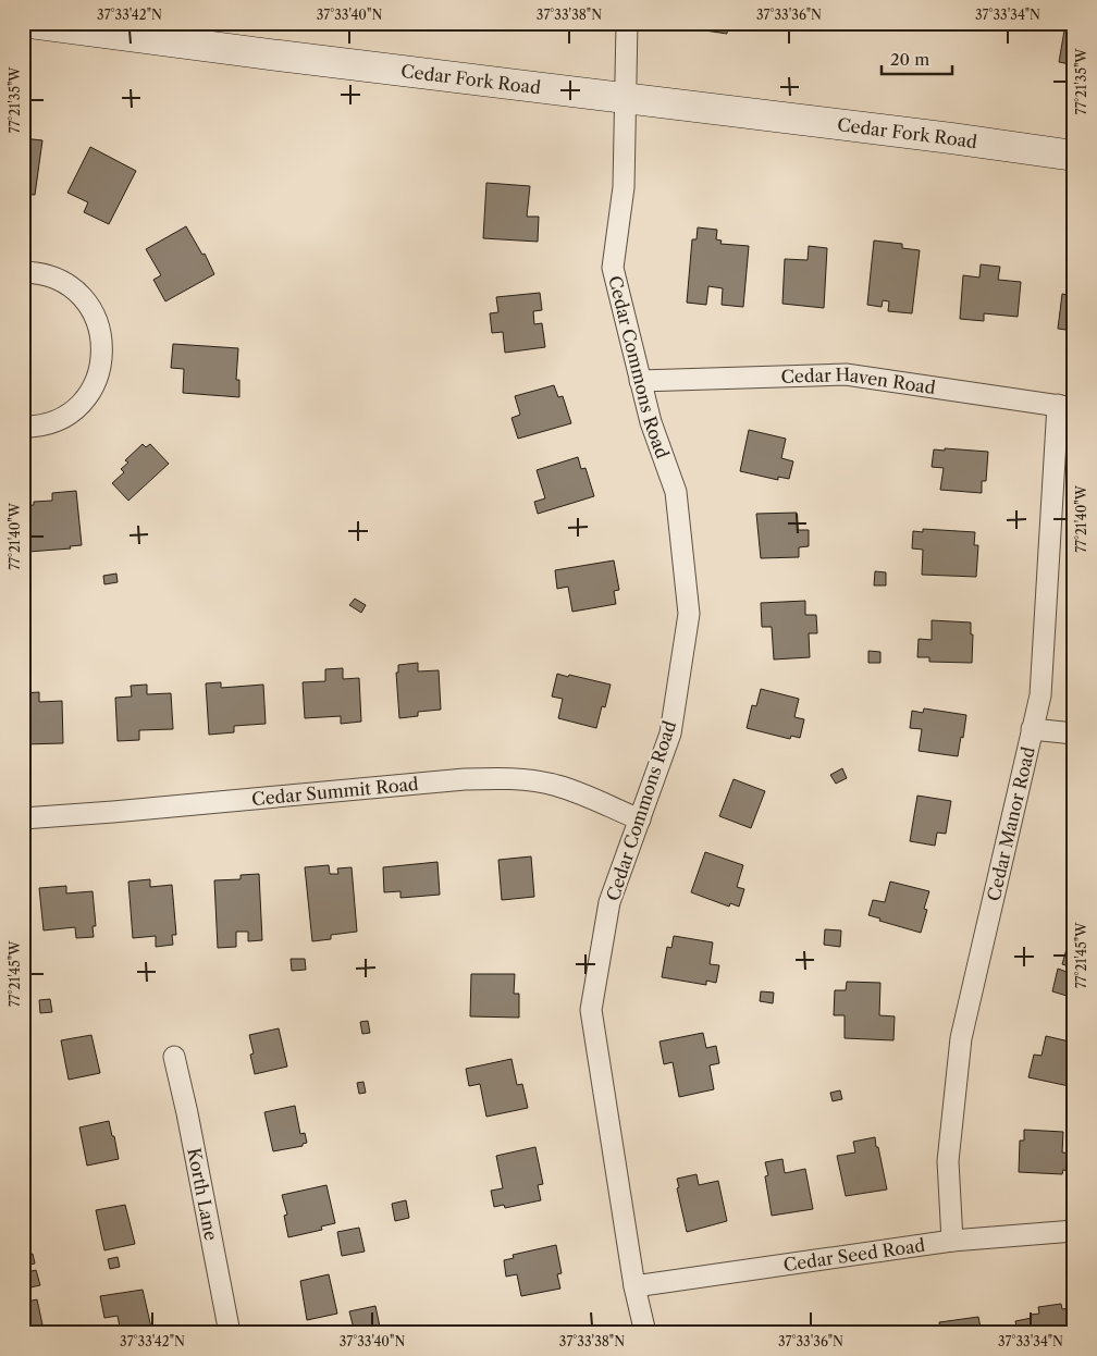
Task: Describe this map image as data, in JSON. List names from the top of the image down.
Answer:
{
  "streets": {
    "street": [
      "Cedar Fork Road",
      "Cedar Commons Road",
      "Cedar Haven Road",
      "Cedar Summit Road",
      "Cedar Manor Road",
      "Korth Lane",
      "Cedar Seed Road"
    ]
  },
  "crossings": [
    ["Cedar Fork Road", "Cedar Commons Road"],
    ["Cedar Commons Road", "Cedar Haven Road"],
    ["Cedar Commons Road", "Cedar Summit Road"],
    ["Cedar Commons Road", "Cedar Seed Road"],
    ["Cedar Haven Road", "Cedar Manor Road"],
    ["Cedar Manor Road", "Cedar Seed Road"]
  ],
  "scale_bar": "20 m",
  "coordinates": [
    "37°33'42\"N",
    "37°33'40\"N",
    "37°33'38\"N",
    "37°33'36\"N",
    "37°33'34\"N",
    "77°21'35\"W",
    "77°21'40\"W",
    "77°21'45\"W"
  ]
}
